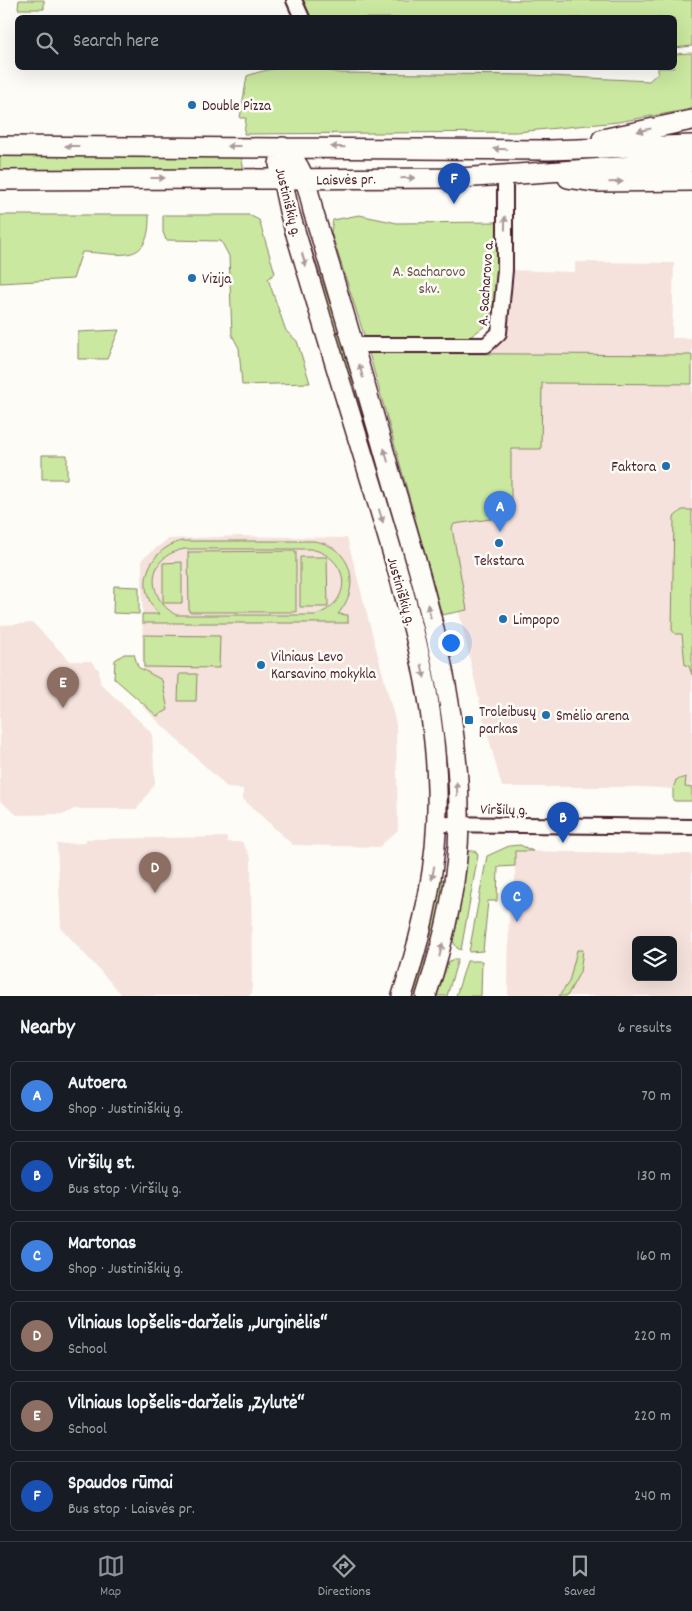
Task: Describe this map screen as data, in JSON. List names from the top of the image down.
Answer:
{
  "streets": {
    "main road": ["Laisvės pr.", "Justiniškių g."],
    "street": ["A. Sacharovo a.", "Viršilų g."]
  },
  "crossings": [
    ["Laisvės pr.", "Justiniškių g."],
    ["Laisvės pr.", "A. Sacharovo a."],
    ["Justiniškių g.", "A. Sacharovo a."],
    ["Justiniškių g.", "Viršilų g."]
  ],
  "parks": ["A. Sacharovo skv."],
  "places": {
    "other": [
      "Double Pizza",
      "Vizija",
      "Faktora",
      "Tekstara",
      "Limpopo",
      "Vilniaus Levo Karsavino mokykla",
      "Smėlio arena"
    ],
    "transit": ["Troleibusų parkas"]
  },
  "page": {
    "search": "Search here",
    "pins": [
      "F",
      "A",
      "E",
      "B",
      "D",
      "C"
    ],
    "heading": ["Nearby", "6 results"],
    "list": [
      {
        "mark": "A",
        "name": "Autoera",
        "note": "Shop · Justiniškių g.",
        "value": "70 m"
      },
      {
        "mark": "B",
        "name": "Viršilų st.",
        "note": "Bus stop · Viršilų g.",
        "value": "130 m"
      },
      {
        "mark": "C",
        "name": "Martonas",
        "note": "Shop · Justiniškių g.",
        "value": "160 m"
      },
      {
        "mark": "D",
        "name": "Vilniaus lopšelis-darželis „Jurginėlis“",
        "note": "School",
        "value": "220 m"
      },
      {
        "mark": "E",
        "name": "Vilniaus lopšelis-darželis „Zylutė“",
        "note": "School",
        "value": "220 m"
      },
      {
        "mark": "F",
        "name": "Spaudos rūmai",
        "note": "Bus stop · Laisvės pr.",
        "value": "240 m"
      }
    ],
    "nav": ["Map", "Directions", "Saved"]
  }
}
